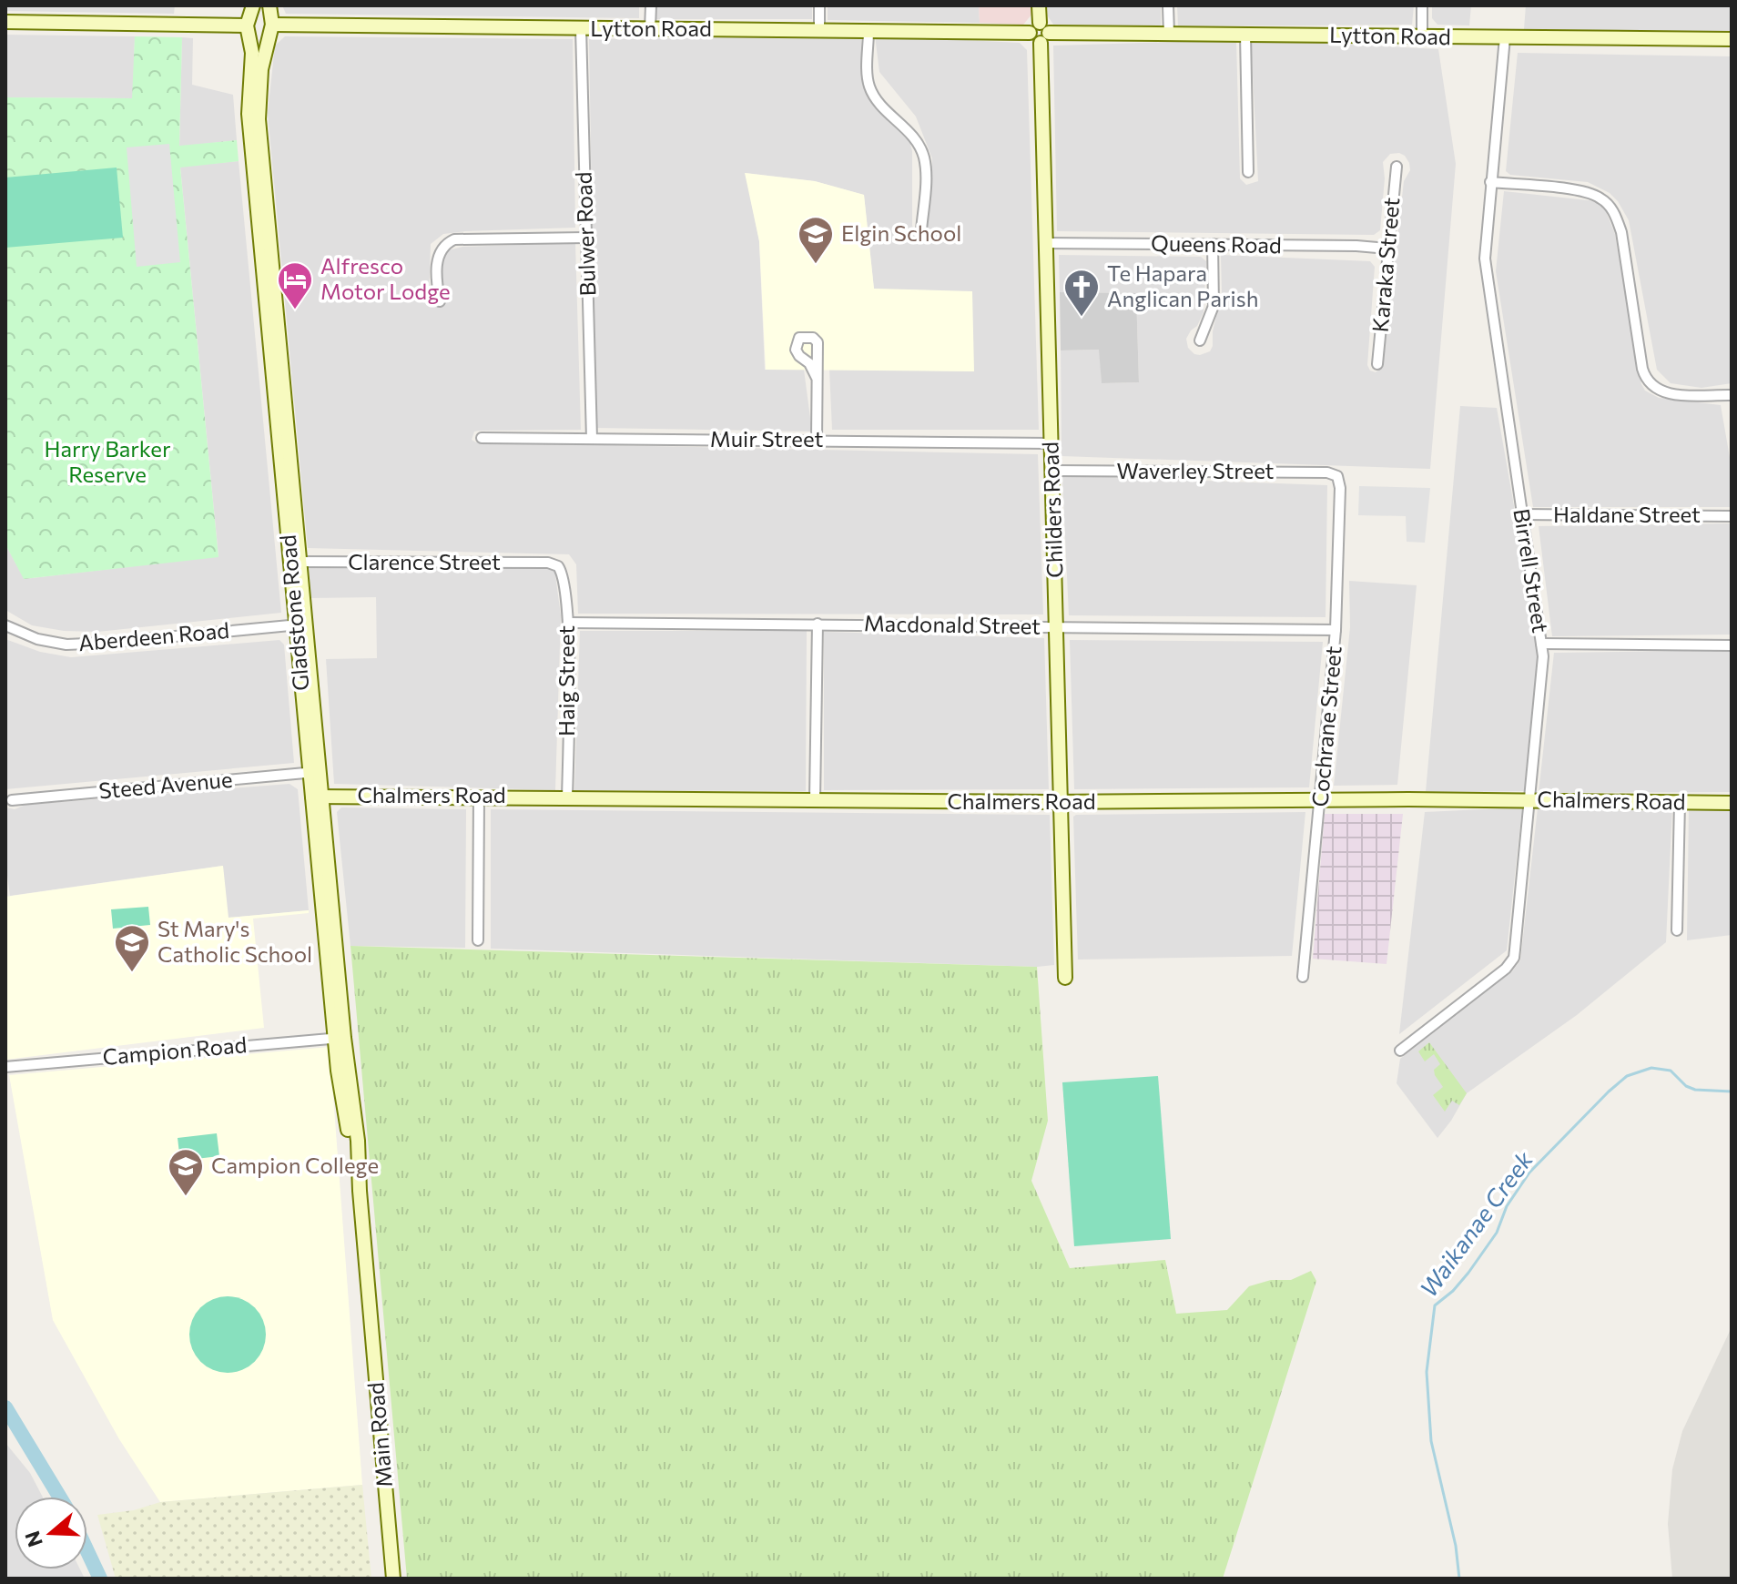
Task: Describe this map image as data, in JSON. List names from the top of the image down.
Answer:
{
  "streets": {
    "main road": [
      "Lytton Road",
      "Childers Road",
      "Gladstone Road",
      "Chalmers Road",
      "Main Road"
    ],
    "street": [
      "Bulwer Road",
      "Queens Road",
      "Karaka Street",
      "Muir Street",
      "Waverley Street",
      "Haldane Street",
      "Clarence Street",
      "Birrell Street",
      "Macdonald Street",
      "Aberdeen Road",
      "Haig Street",
      "Cochrane Street",
      "Steed Avenue",
      "Campion Road"
    ]
  },
  "crossings": [
    ["Lytton Road", "Bulwer Road"],
    ["Lytton Road", "Childers Road"],
    ["Lytton Road", "Birrell Street"],
    ["Lytton Road", "Gladstone Road"],
    ["Bulwer Road", "Muir Street"],
    ["Queens Road", "Karaka Street"],
    ["Queens Road", "Childers Road"],
    ["Muir Street", "Childers Road"],
    ["Waverley Street", "Childers Road"],
    ["Waverley Street", "Cochrane Street"],
    ["Childers Road", "Macdonald Street"],
    ["Childers Road", "Chalmers Road"],
    ["Haldane Street", "Birrell Street"],
    ["Clarence Street", "Gladstone Road"],
    ["Clarence Street", "Haig Street"],
    ["Birrell Street", "Chalmers Road"],
    ["Gladstone Road", "Aberdeen Road"],
    ["Gladstone Road", "Steed Avenue"],
    ["Gladstone Road", "Chalmers Road"],
    ["Gladstone Road", "Campion Road"],
    ["Gladstone Road", "Main Road"],
    ["Macdonald Street", "Haig Street"],
    ["Macdonald Street", "Cochrane Street"],
    ["Haig Street", "Chalmers Road"],
    ["Cochrane Street", "Chalmers Road"]
  ],
  "water": ["Waikanae Creek"],
  "parks": ["Harry Barker Reserve"],
  "places": {
    "school or university": ["Elgin School", "St Mary's Catholic School", "Campion College"],
    "hotel": ["Alfresco Motor Lodge"],
    "church": ["Te Hapara Anglican Parish"]
  },
  "north": "left"
}
